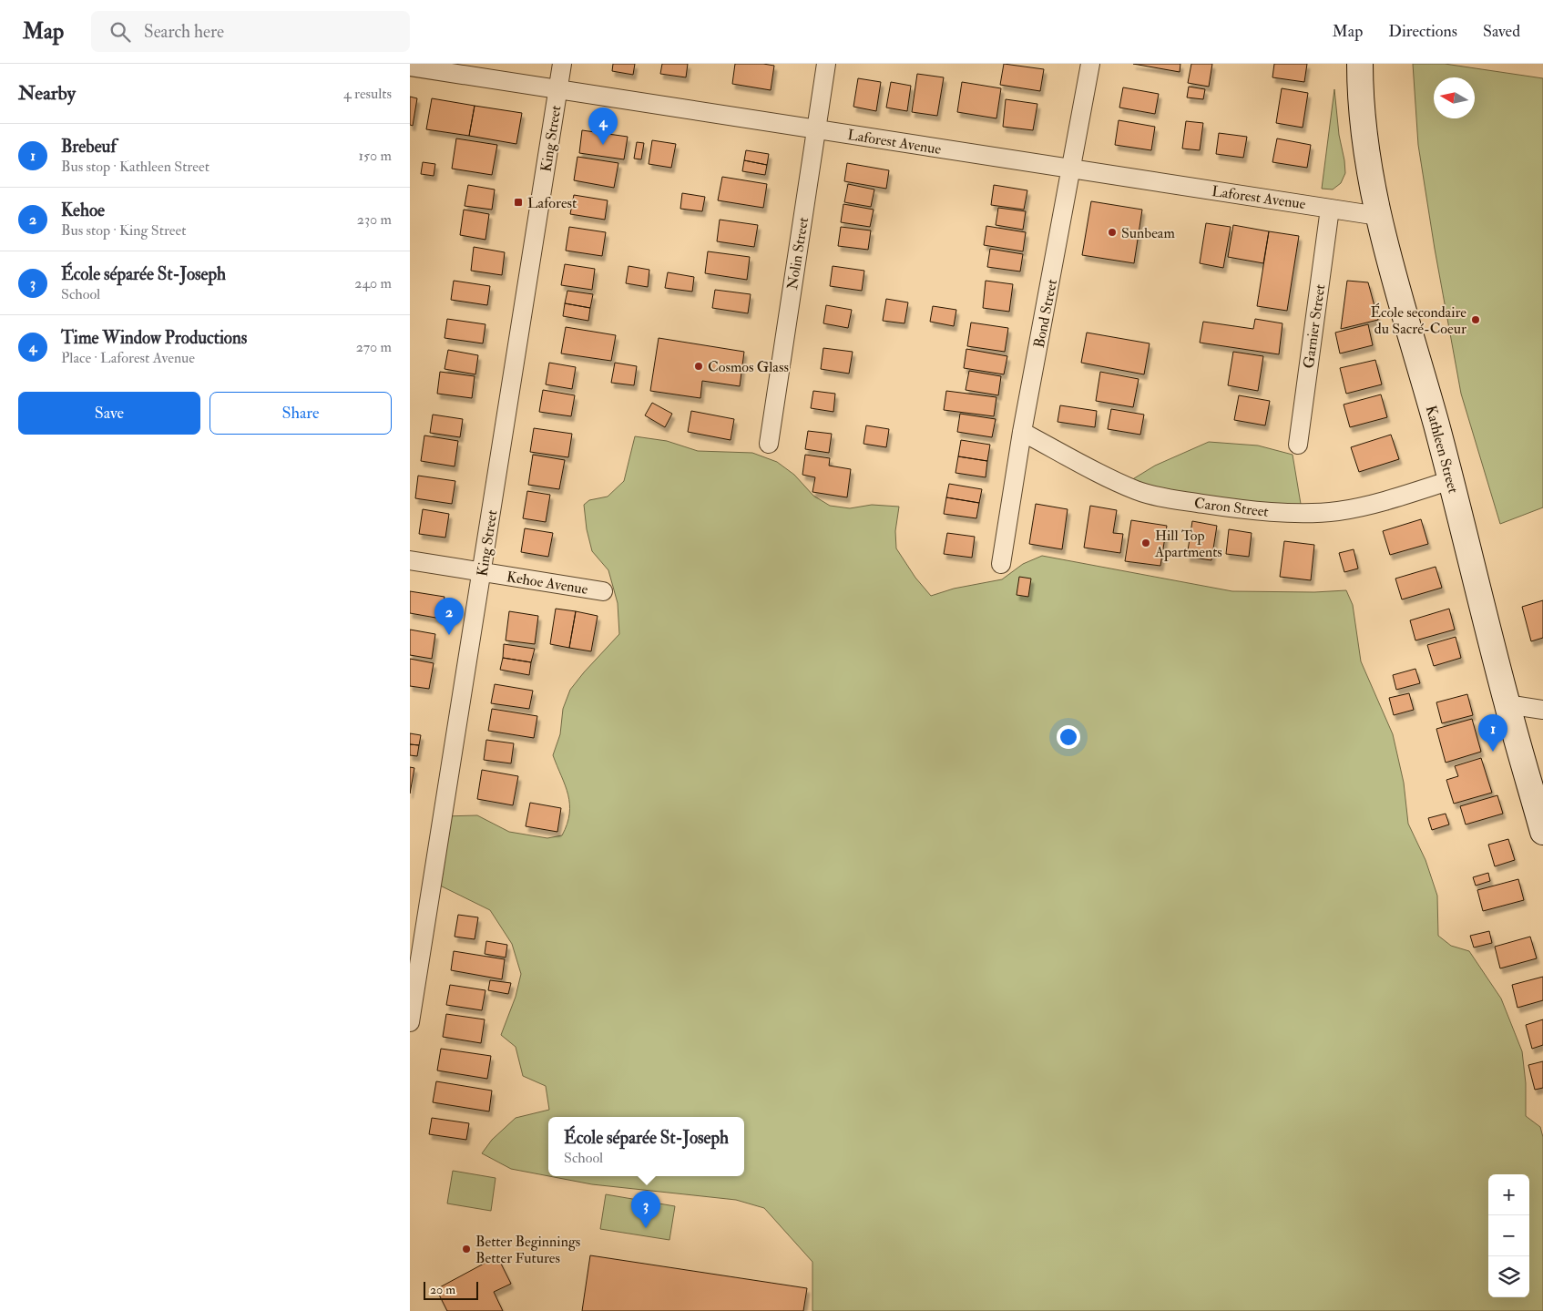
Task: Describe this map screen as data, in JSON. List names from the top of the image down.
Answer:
{
  "streets": {
    "street": [
      "King Street",
      "Laforest Avenue",
      "Nolin Street",
      "Bond Street",
      "Garnier Street",
      "Kathleen Street",
      "Caron Street",
      "Kehoe Avenue"
    ]
  },
  "crossings": [
    ["King Street", "Laforest Avenue"],
    ["King Street", "Kehoe Avenue"],
    ["Laforest Avenue", "Nolin Street"],
    ["Laforest Avenue", "Bond Street"],
    ["Laforest Avenue", "Garnier Street"],
    ["Laforest Avenue", "Kathleen Street"],
    ["Bond Street", "Caron Street"],
    ["Kathleen Street", "Caron Street"]
  ],
  "places": {
    "transit": ["Laforest"],
    "other": [
      "Sunbeam",
      "École secondaire du Sacré-Coeur",
      "Cosmos Glass",
      "Hill Top Apartments",
      "Better Beginnings Better Futures"
    ]
  },
  "scale_bar": "20 m",
  "north": "left",
  "page": {
    "header": "Map",
    "search": "Search here",
    "nav": ["Map", "Directions", "Saved"],
    "heading": ["Nearby", "4 results"],
    "pins": [
      "4",
      "2",
      "1",
      "3"
    ],
    "list": [
      {
        "mark": "1",
        "name": "Brebeuf",
        "note": "Bus stop · Kathleen Street",
        "value": "150 m"
      },
      {
        "mark": "2",
        "name": "Kehoe",
        "note": "Bus stop · King Street",
        "value": "230 m"
      },
      {
        "mark": "3",
        "name": "École séparée St-Joseph",
        "note": "School",
        "value": "240 m"
      },
      {
        "mark": "4",
        "name": "Time Window Productions",
        "note": "Place · Laforest Avenue",
        "value": "270 m"
      }
    ],
    "buttons": ["Save", "Share"],
    "popup": ["École séparée St-Joseph", "School"],
    "map_buttons": ["+", "−"],
    "scale": "20 m"
  }
}
